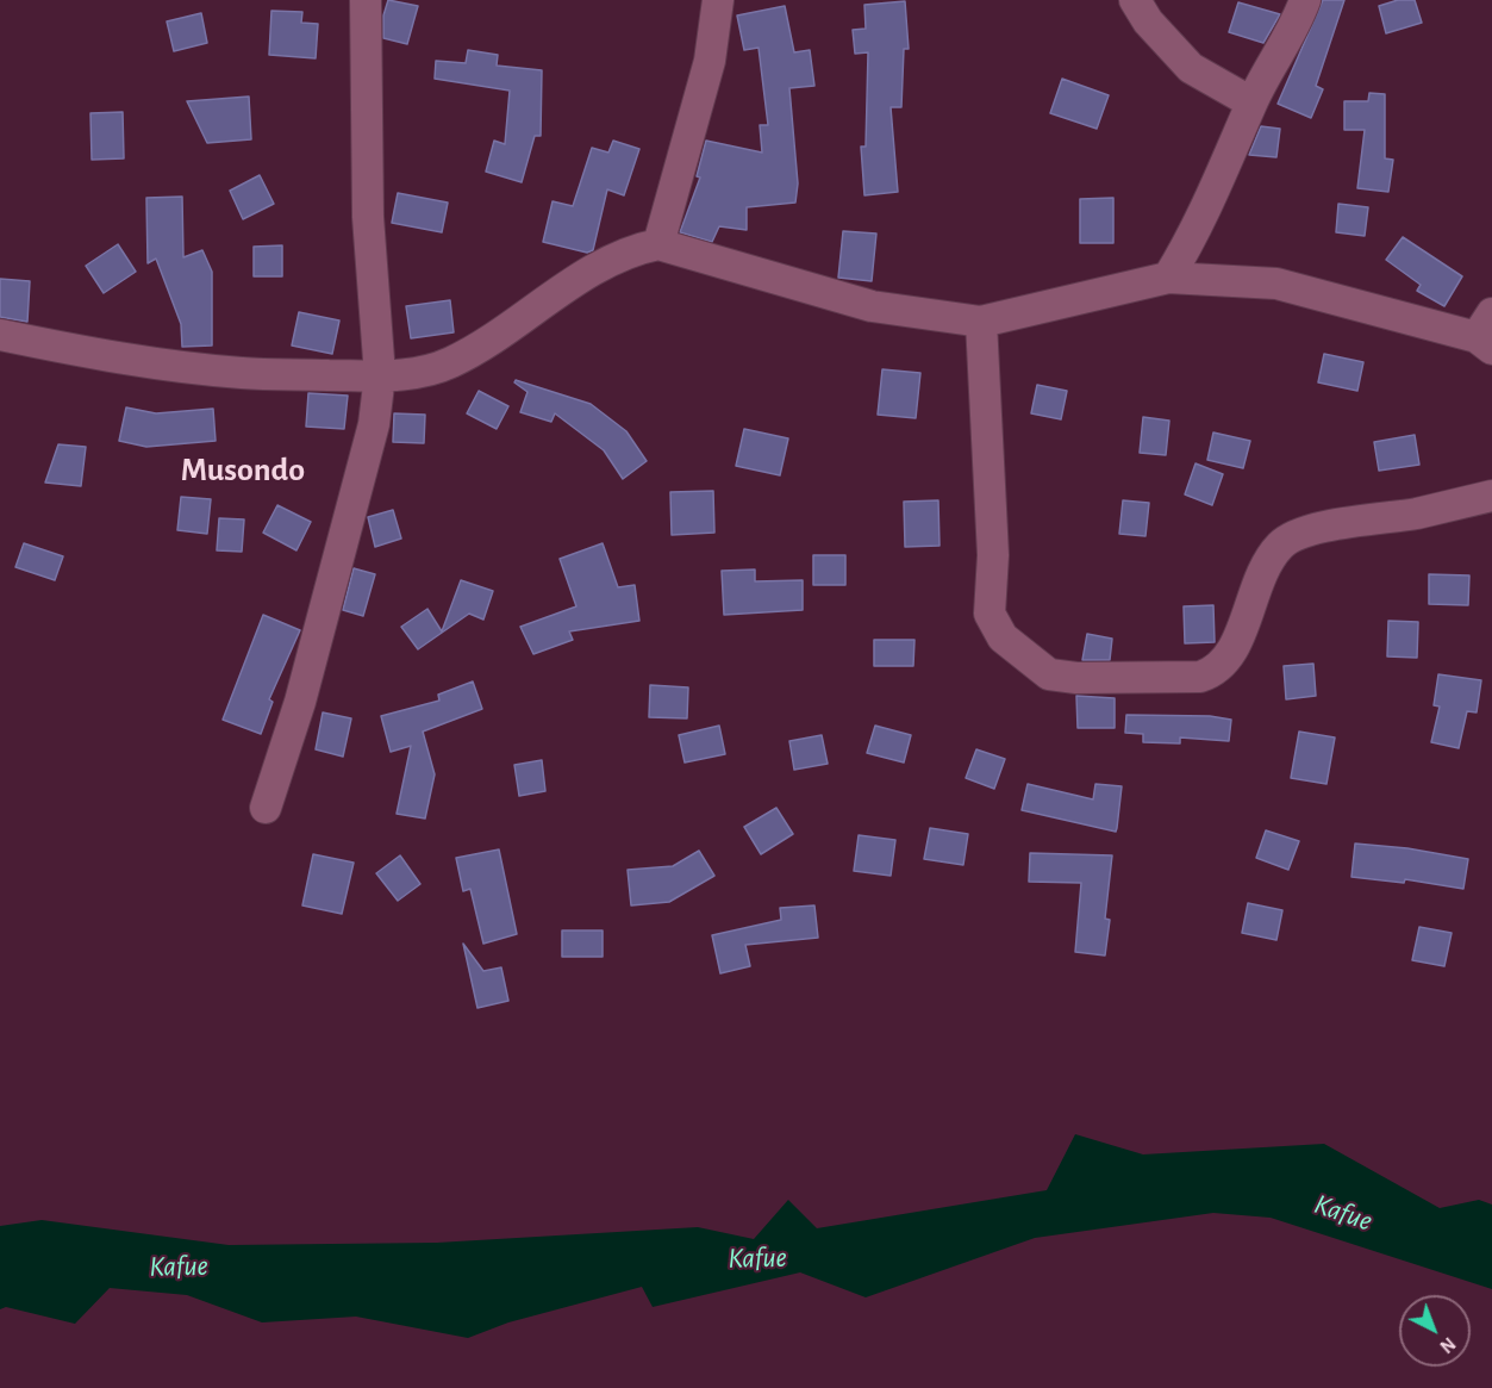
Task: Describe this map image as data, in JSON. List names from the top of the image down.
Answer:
{
  "districts": ["Musondo"],
  "water": ["Kafue"],
  "north": "bottom right"
}
